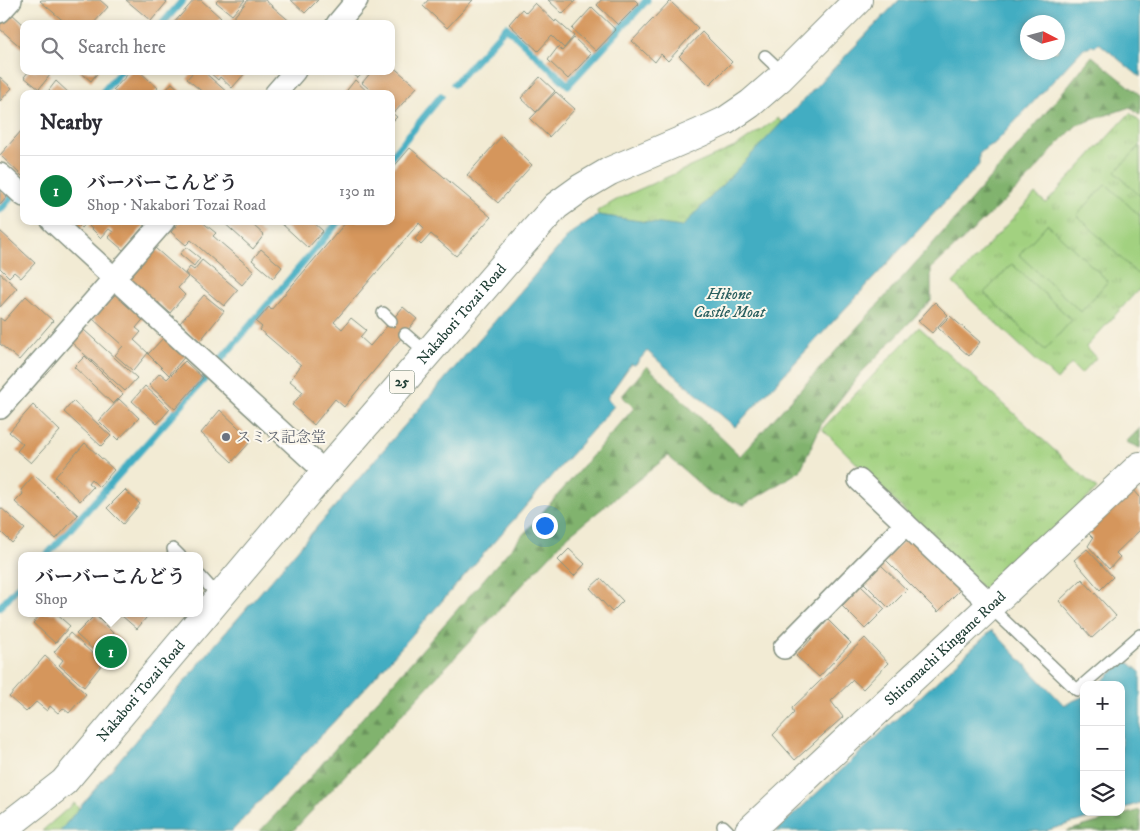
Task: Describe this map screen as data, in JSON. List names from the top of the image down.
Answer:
{
  "streets": {
    "main road": ["Nakabori Tozai Road", "25", "Shiromachi Kingame Road"]
  },
  "water": ["Hikone Castle Moat"],
  "places": ["スミス記念堂"],
  "north": "right",
  "page": {
    "search": "Search here",
    "heading": "Nearby",
    "list": [
      {
        "mark": "1",
        "name": "バーバーこんどう",
        "note": "Shop · Nakabori Tozai Road",
        "value": "130 m"
      }
    ],
    "popup": ["バーバーこんどう", "Shop"],
    "pins": "1",
    "map_buttons": ["+", "−"]
  }
}
